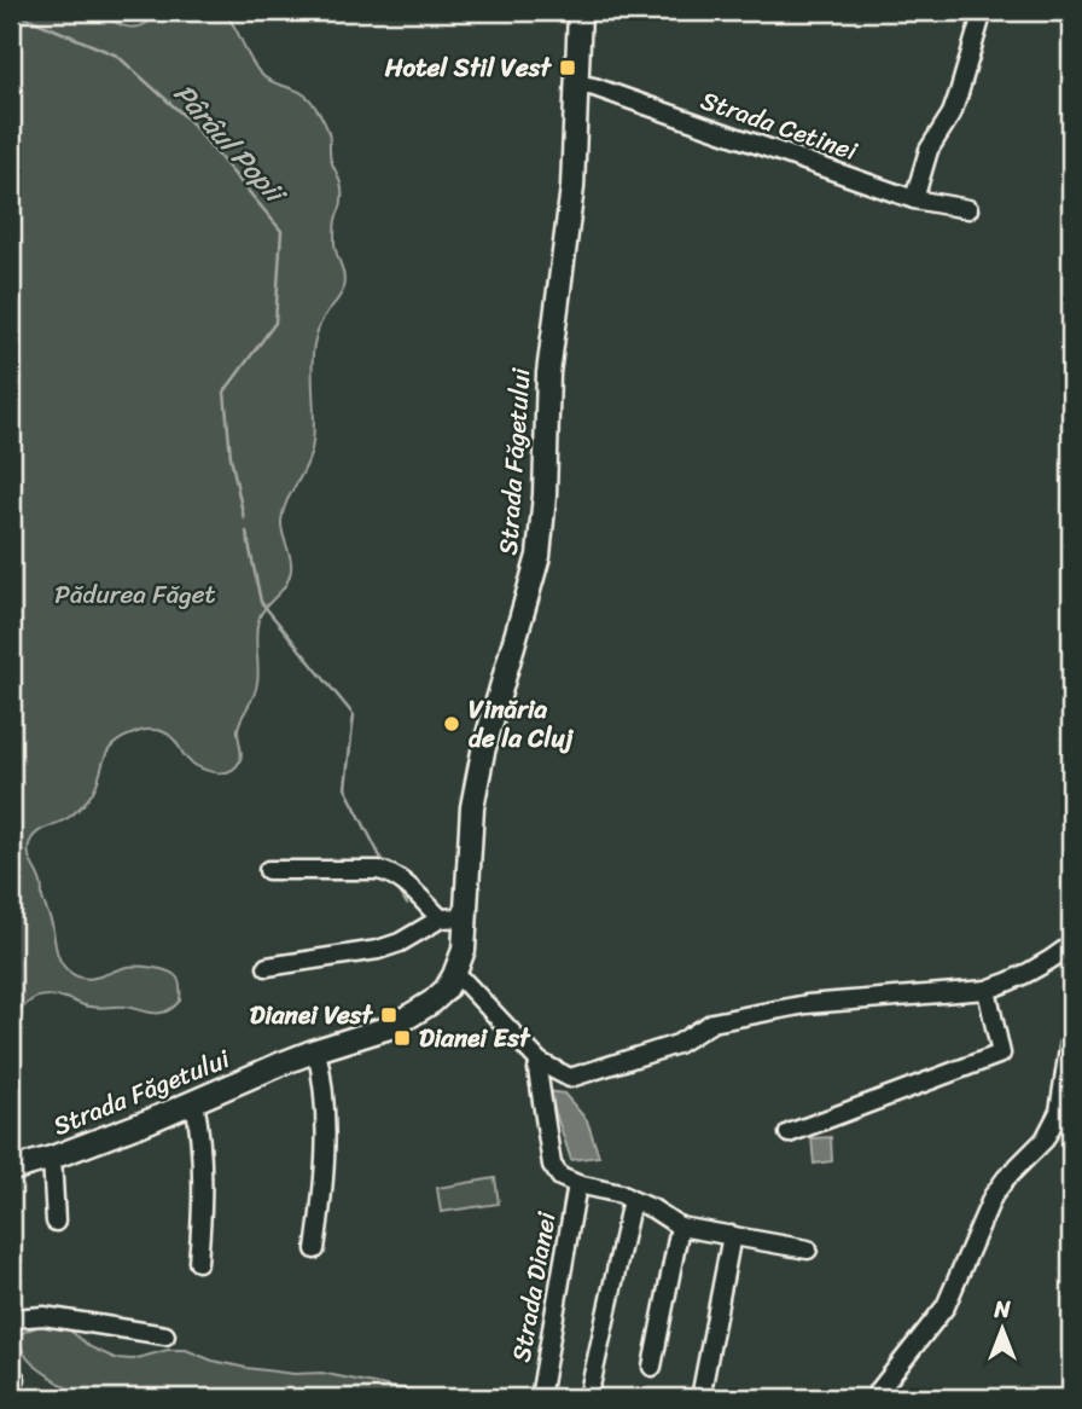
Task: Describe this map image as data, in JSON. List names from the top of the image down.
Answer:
{
  "streets": {
    "main road": ["Strada Făgetului"],
    "street": ["Strada Cetinei", "Strada Dianei"]
  },
  "crossings": [
    ["Strada Cetinei", "Strada Făgetului"]
  ],
  "water": ["Pârâul Popii"],
  "parks": ["Pădurea Făget"],
  "places": {
    "transit": ["Hotel Stil Vest", "Dianei Vest", "Dianei Est"],
    "other": ["Vinăria de la Cluj"]
  },
  "north": "top"
}
